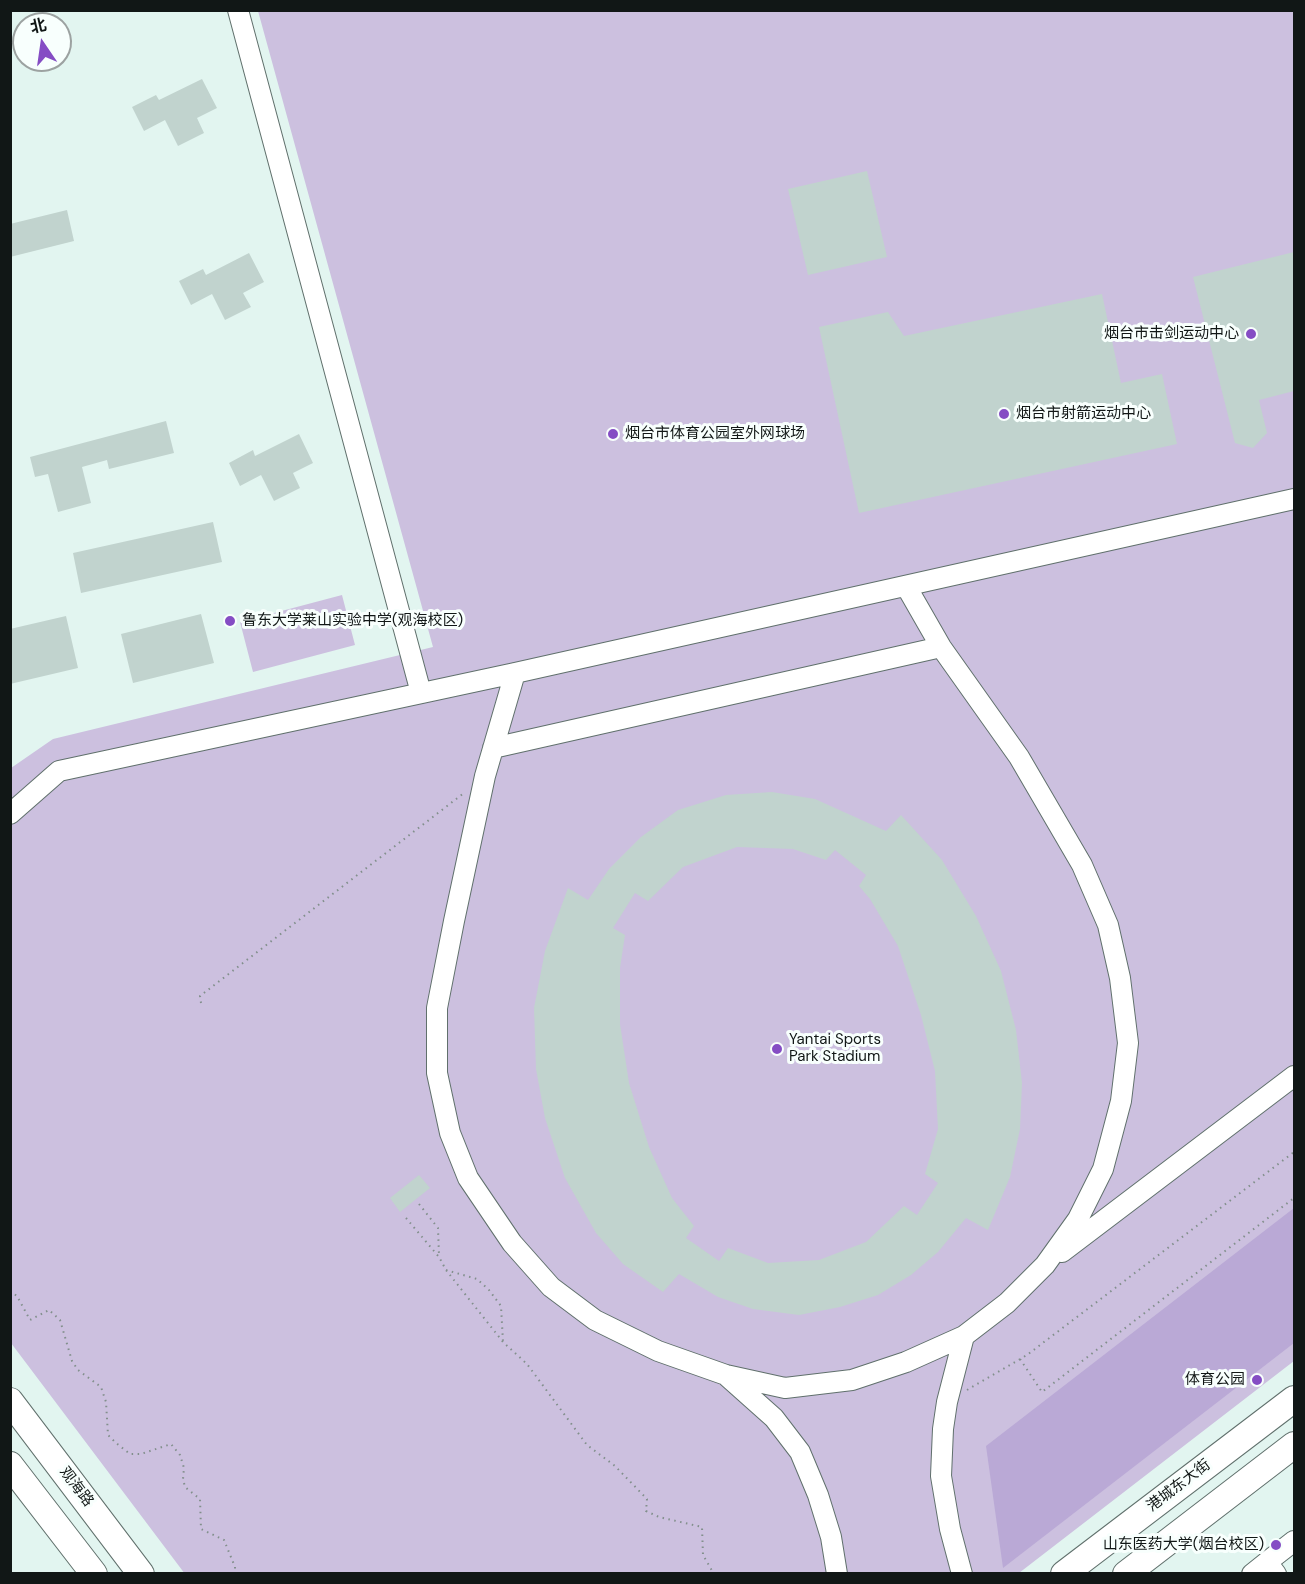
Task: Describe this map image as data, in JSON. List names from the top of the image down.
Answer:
{
  "streets": {
    "main road": ["港城东大街", "观海路"]
  },
  "places": [
    "烟台市击剑运动中心",
    "烟台市射箭运动中心",
    "烟台市体育公园室外网球场",
    "鲁东大学莱山实验中学(观海校区)",
    "Yantai Sports Park Stadium",
    "体育公园",
    "山东医药大学(烟台校区)"
  ],
  "north": "top"
}
